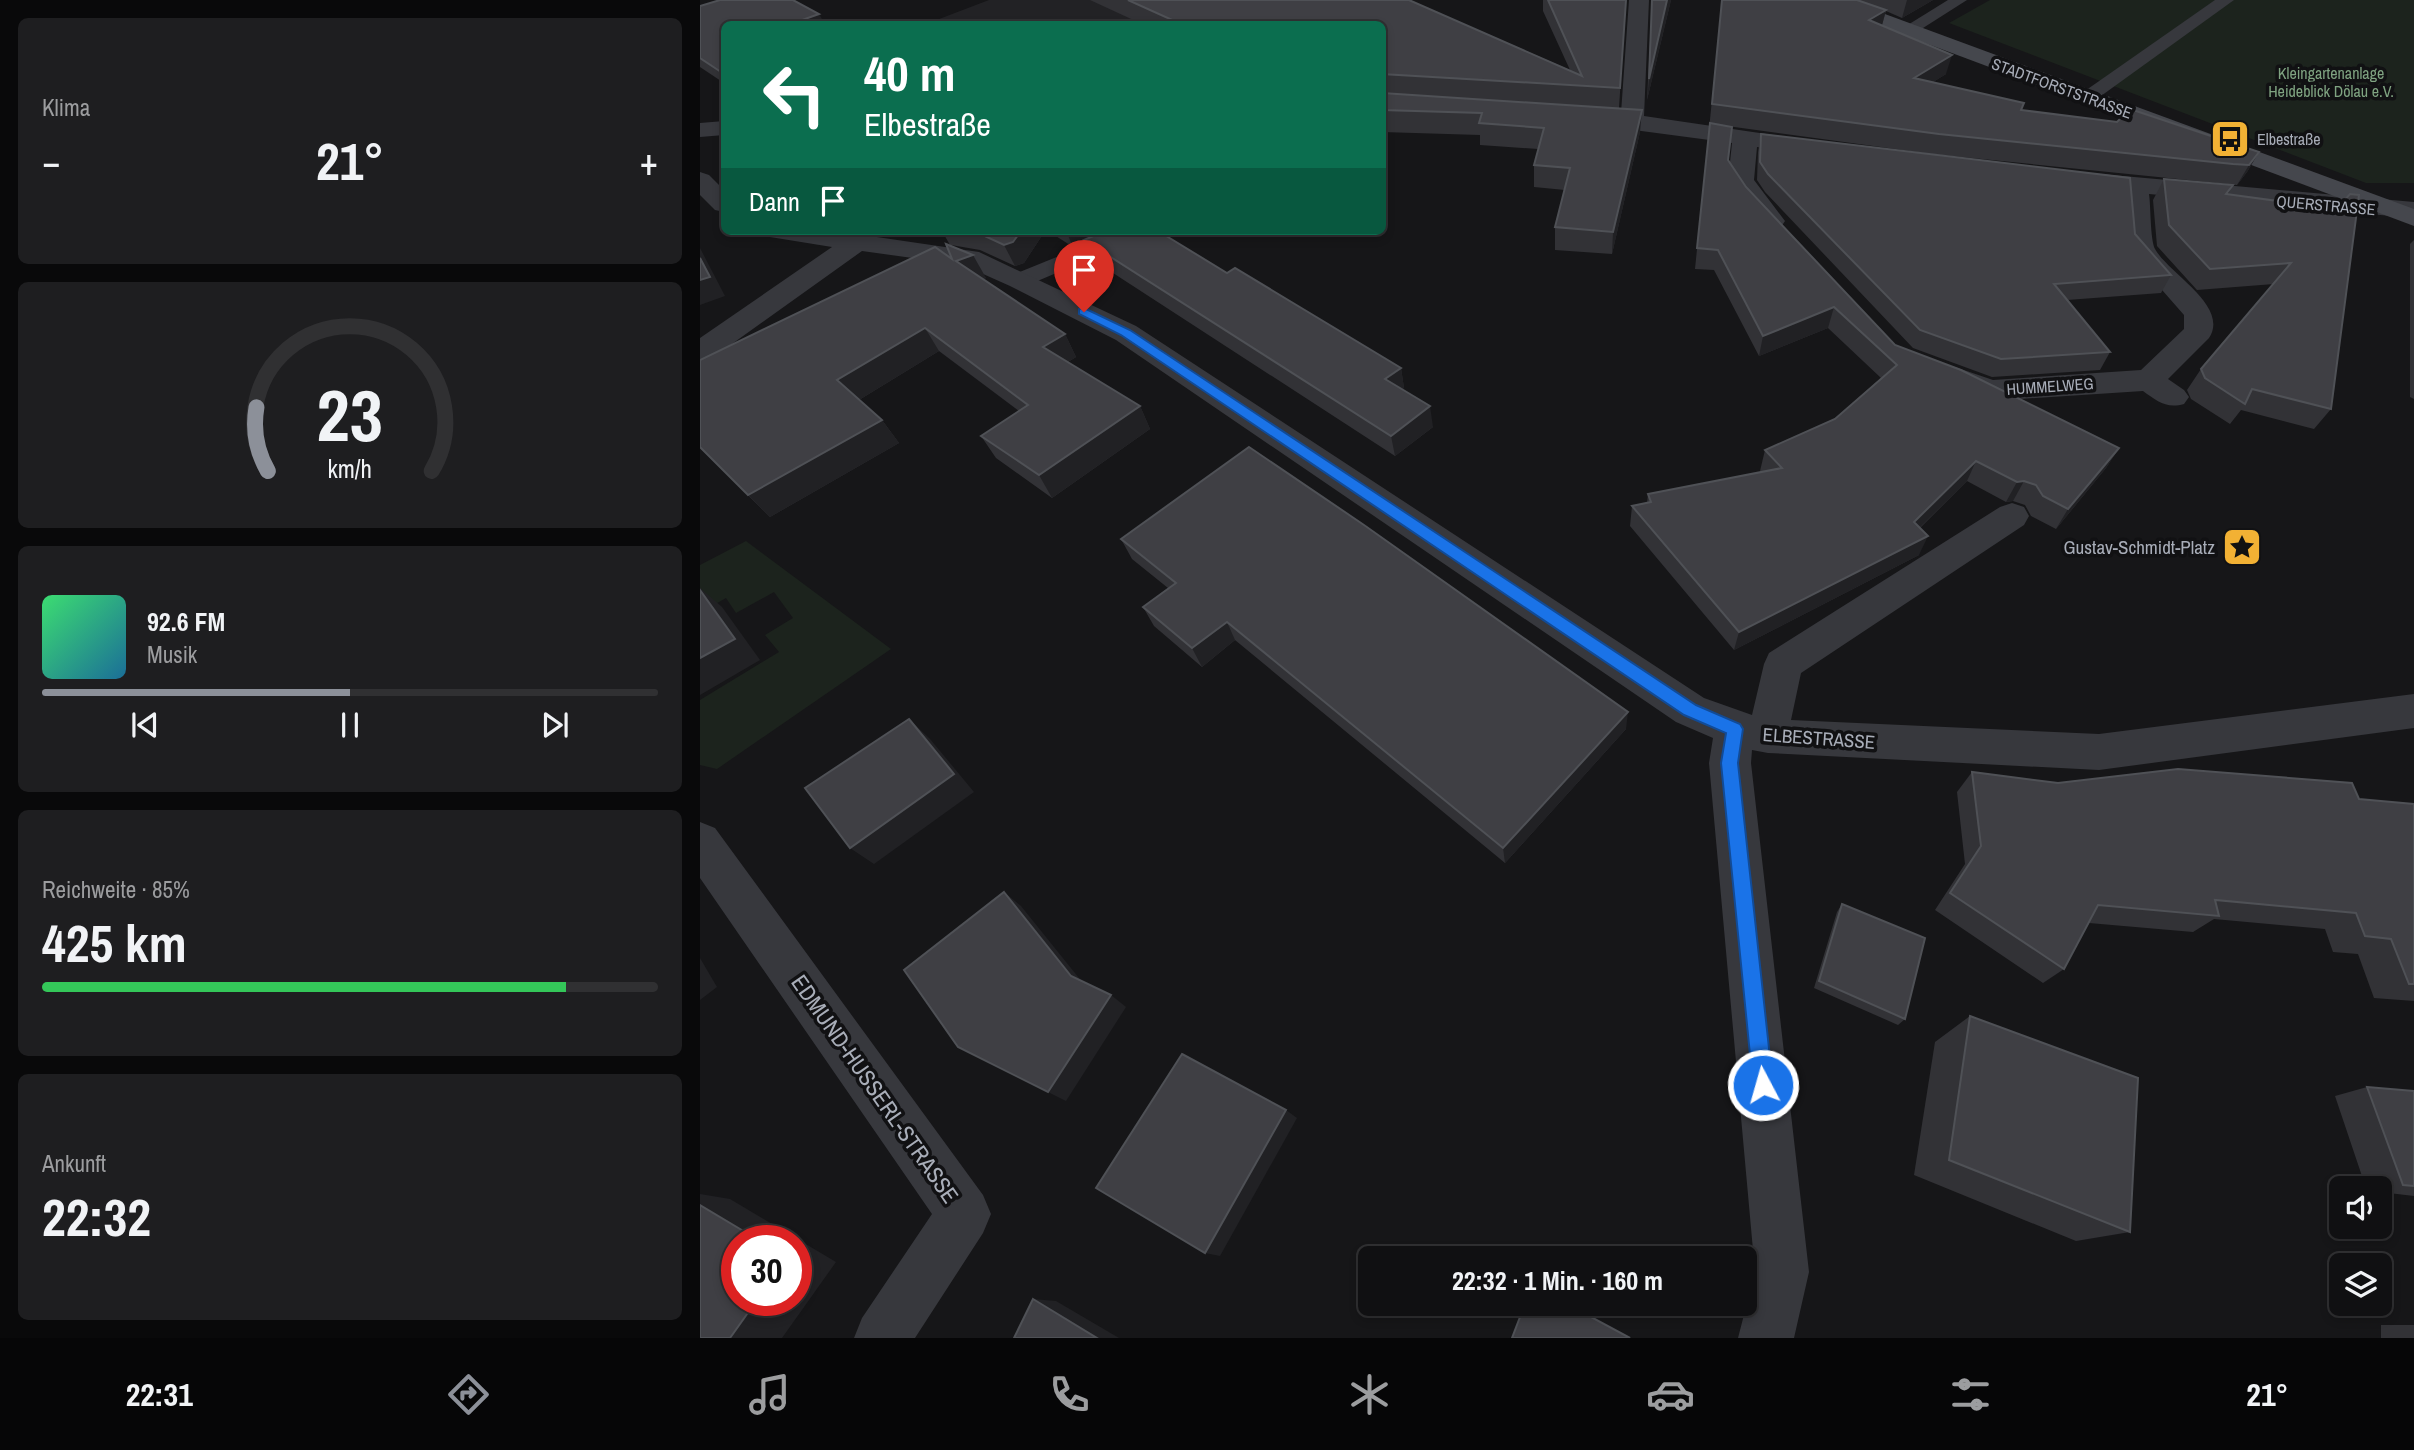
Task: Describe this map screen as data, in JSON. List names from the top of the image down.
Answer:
{
  "streets": {
    "main road": ["STADTFORSTSTRASSE"],
    "street": [
      "QUERSTRASSE",
      "HUMMELWEG",
      "ELBESTRASSE",
      "EDMUND-HUSSERL-STRASSE"
    ]
  },
  "crossings": [
    ["STADTFORSTSTRASSE", "QUERSTRASSE"],
    ["QUERSTRASSE", "HUMMELWEG"]
  ],
  "parks": ["Kleingartenanlage Heideblick Dölau e.V."],
  "places": {
    "bus stop": ["Elbestraße"],
    "place": ["Gustav-Schmidt-Platz"]
  },
  "page": {
    "tile": [
      "Klima",
      ["Reichweite · 85%", "425 km"],
      ["Ankunft", "22:32"]
    ],
    "turn": ["40 m", "Elbestraße"],
    "heat": ["−", "21°", "+"],
    "then": "Dann",
    "song": ["92.6 FM", "Musik"],
    "limit": "30",
    "trip": "22:32 · 1 Min. · 160 m",
    "tabs": ["22:31", "21°"],
    "gauge": ["23", "km/h"]
  }
}
